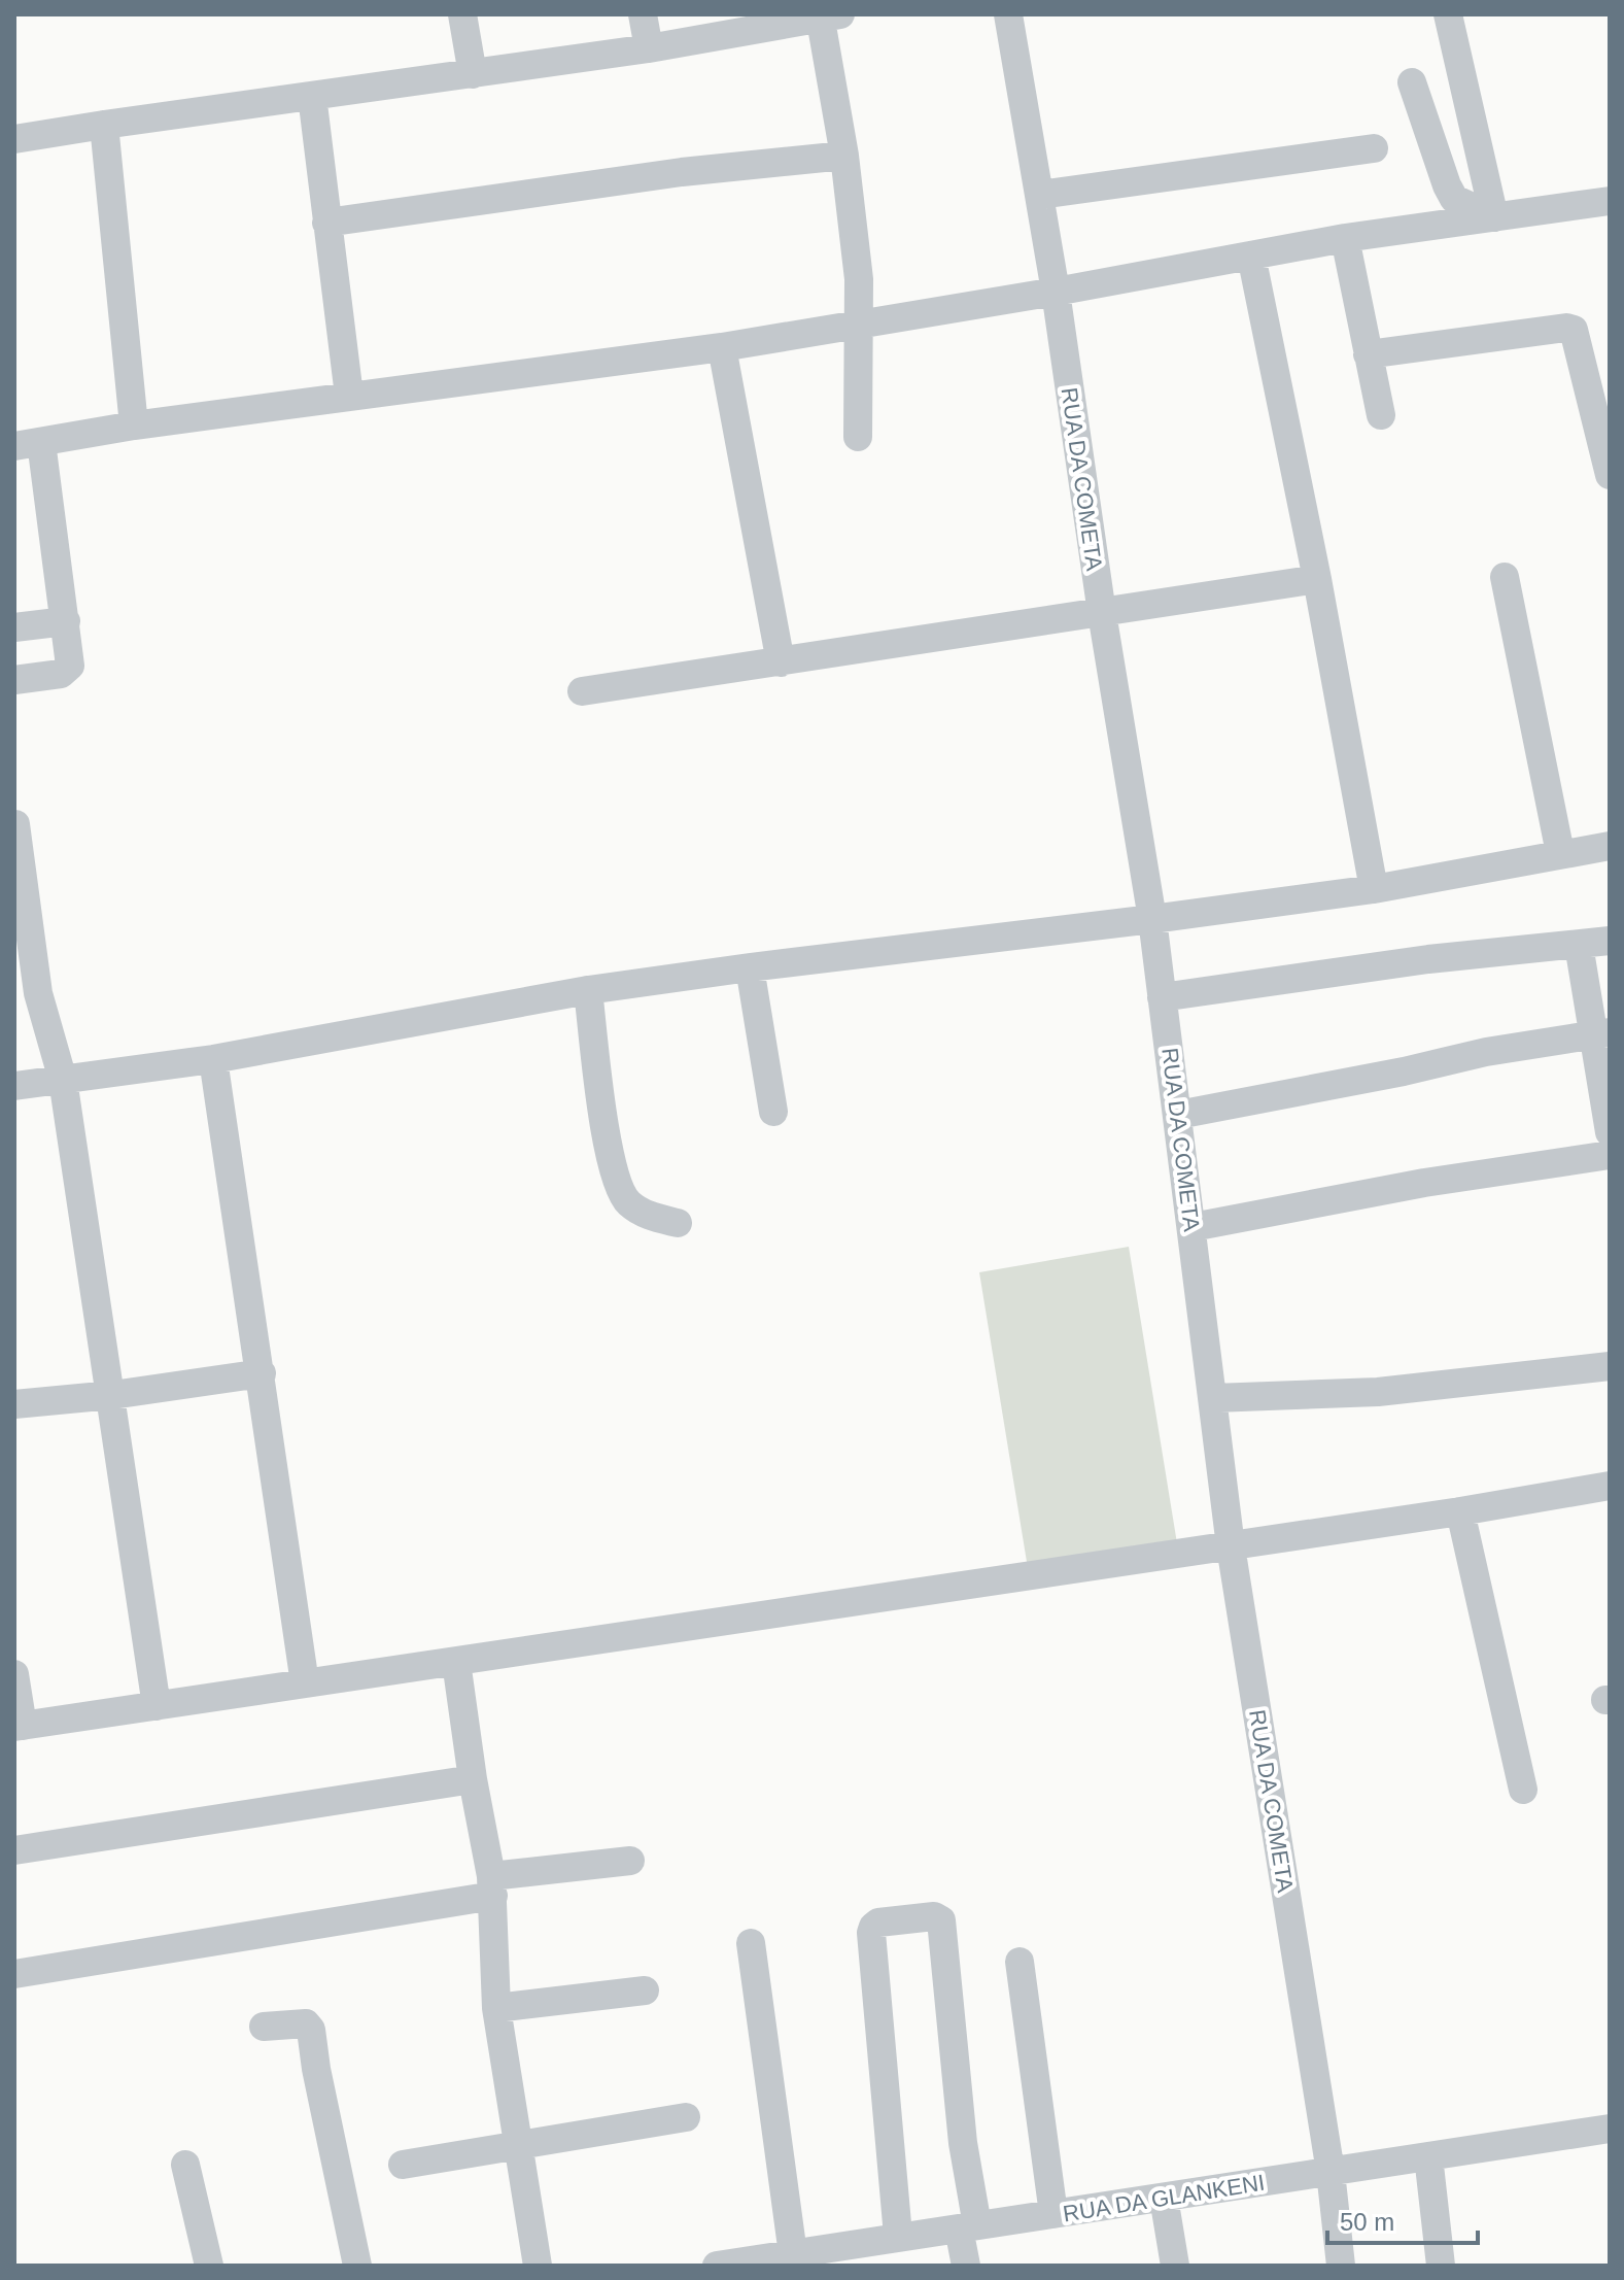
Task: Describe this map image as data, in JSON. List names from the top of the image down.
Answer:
{
  "streets": {
    "street": ["RUA DA COMETA", "RUA DA GLANKENI"]
  },
  "crossings": [
    ["RUA DA COMETA", "RUA DA GLANKENI"]
  ],
  "scale_bar": "50 m"
}
